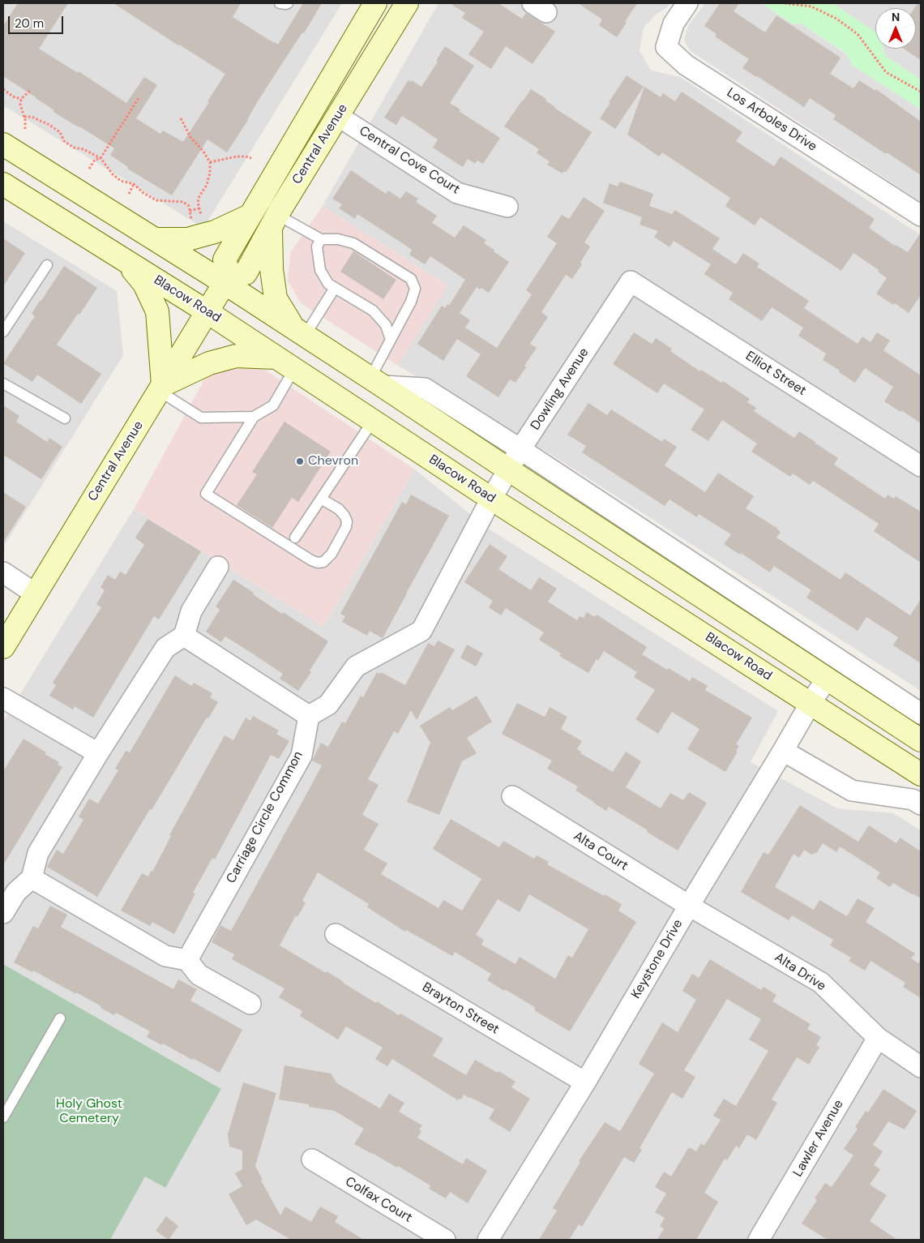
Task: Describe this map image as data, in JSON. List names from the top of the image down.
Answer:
{
  "streets": {
    "main road": ["Central Avenue", "Blacow Road"],
    "street": [
      "Los Arboles Drive",
      "Central Cove Court",
      "Elliot Street",
      "Dowling Avenue",
      "Carriage Circle Common",
      "Alta Court",
      "Keystone Drive",
      "Alta Drive",
      "Brayton Street",
      "Lawler Avenue",
      "Colfax Court"
    ]
  },
  "crossings": [
    ["Central Avenue", "Central Cove Court"],
    ["Central Avenue", "Blacow Road"],
    ["Blacow Road", "Dowling Avenue"],
    ["Blacow Road", "Keystone Drive"],
    ["Elliot Street", "Dowling Avenue"],
    ["Dowling Avenue", "Carriage Circle Common"],
    ["Alta Court", "Keystone Drive"],
    ["Alta Court", "Alta Drive"],
    ["Keystone Drive", "Alta Drive"],
    ["Keystone Drive", "Brayton Street"],
    ["Alta Drive", "Lawler Avenue"]
  ],
  "parks": ["Holy Ghost Cemetery"],
  "places": ["Chevron"],
  "scale_bar": "20 m",
  "north": "top"
}
